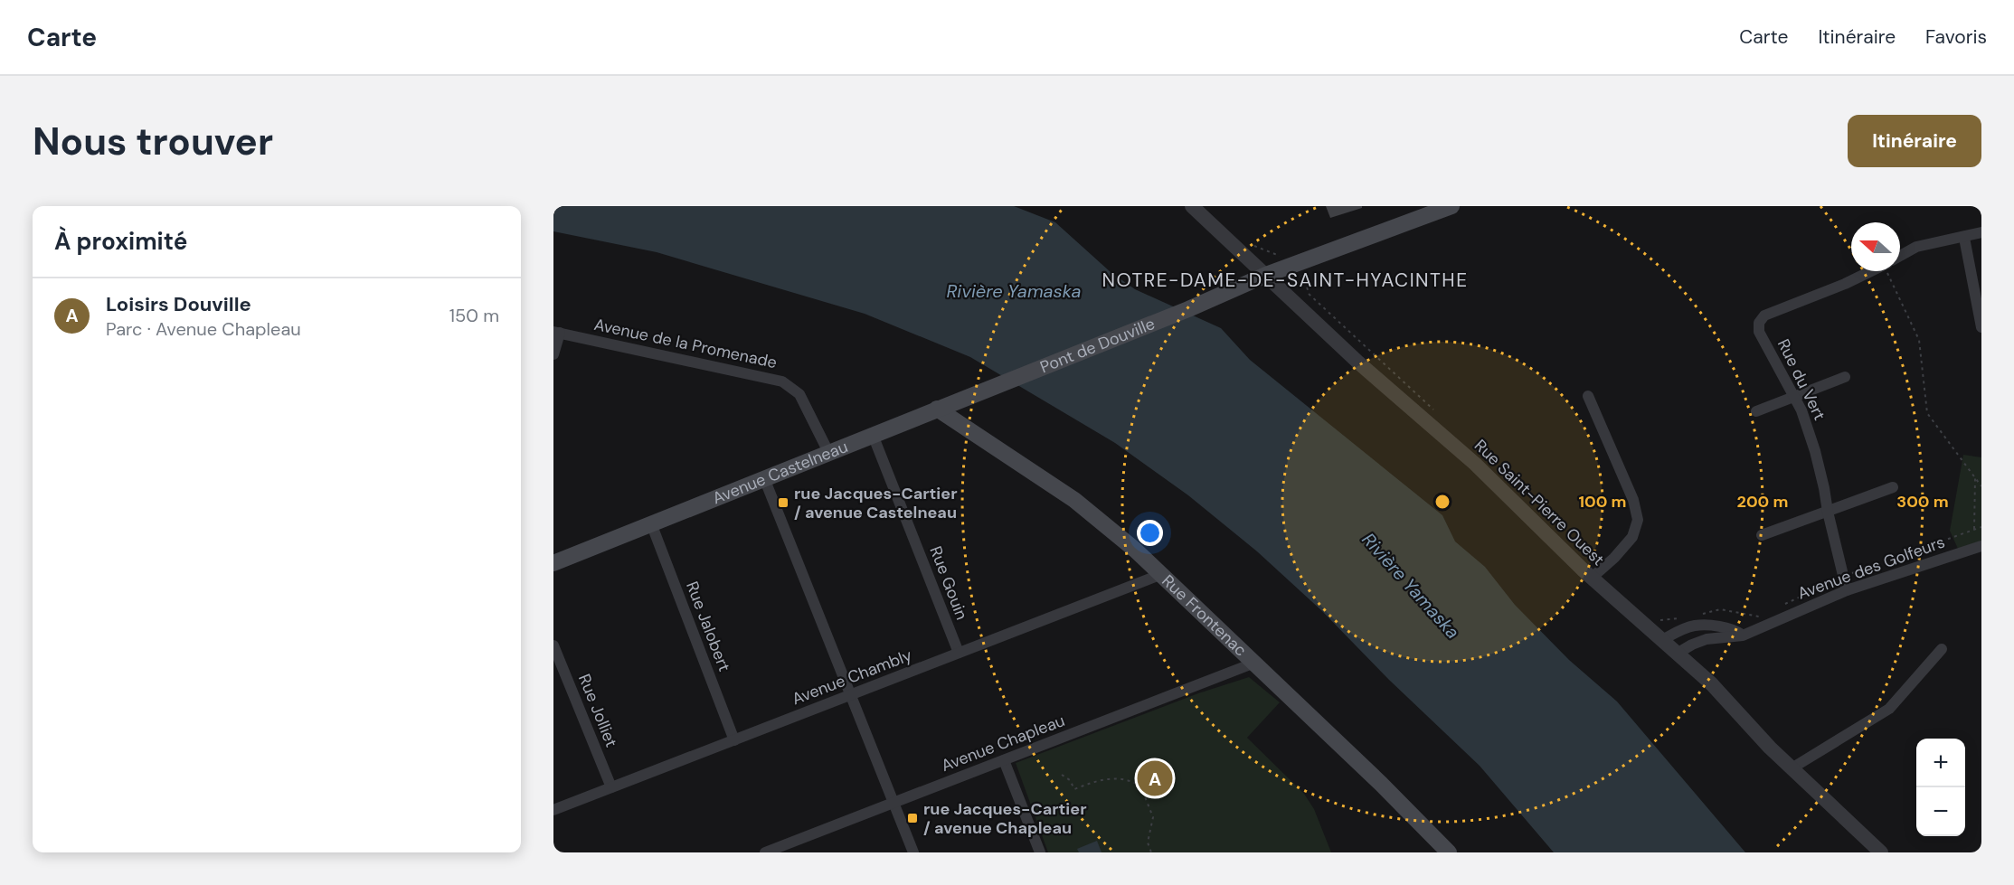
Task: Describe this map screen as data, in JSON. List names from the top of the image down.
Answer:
{
  "streets": {
    "main road": ["Pont de Douville", "Avenue Castelneau", "Rue Frontenac"],
    "street": [
      "Avenue de la Promenade",
      "Rue du Vert",
      "Rue Saint-Pierre Ouest",
      "Avenue des Golfeurs",
      "Rue Gouin",
      "Rue Jalobert",
      "Avenue Chambly",
      "Rue Jolliet",
      "Avenue Chapleau"
    ]
  },
  "crossings": [
    ["Avenue de la Promenade", "Avenue Castelneau"],
    ["Pont de Douville", "Avenue Castelneau"],
    ["Pont de Douville", "Rue Saint-Pierre Ouest"],
    ["Rue du Vert", "Avenue des Golfeurs"],
    ["Avenue Castelneau", "Rue Gouin"],
    ["Avenue Castelneau", "Rue Frontenac"],
    ["Avenue Castelneau", "Rue Jalobert"],
    ["Rue Saint-Pierre Ouest", "Avenue des Golfeurs"],
    ["Rue Gouin", "Avenue Chambly"],
    ["Rue Frontenac", "Avenue Chambly"],
    ["Rue Frontenac", "Avenue Chapleau"],
    ["Rue Jalobert", "Avenue Chambly"],
    ["Avenue Chambly", "Rue Jolliet"]
  ],
  "districts": ["NOTRE-DAME-DE-SAINT-HYACINTHE"],
  "water": ["Rivière Yamaska"],
  "places": {
    "transit": ["rue Jacques-Cartier / avenue Castelneau", "rue Jacques-Cartier / avenue Chapleau"]
  },
  "north": "left",
  "page": {
    "header": "Carte",
    "nav": ["Carte", "Itinéraire", "Favoris"],
    "buttons": "Itinéraire",
    "title": "Nous trouver",
    "heading": "À proximité",
    "list": [
      {
        "mark": "A",
        "name": "Loisirs Douville",
        "note": "Parc · Avenue Chapleau",
        "value": "150 m"
      }
    ],
    "map_buttons": ["+", "−"],
    "pins": "A"
  },
  "rings": ["100 m", "200 m", "300 m"]
}
